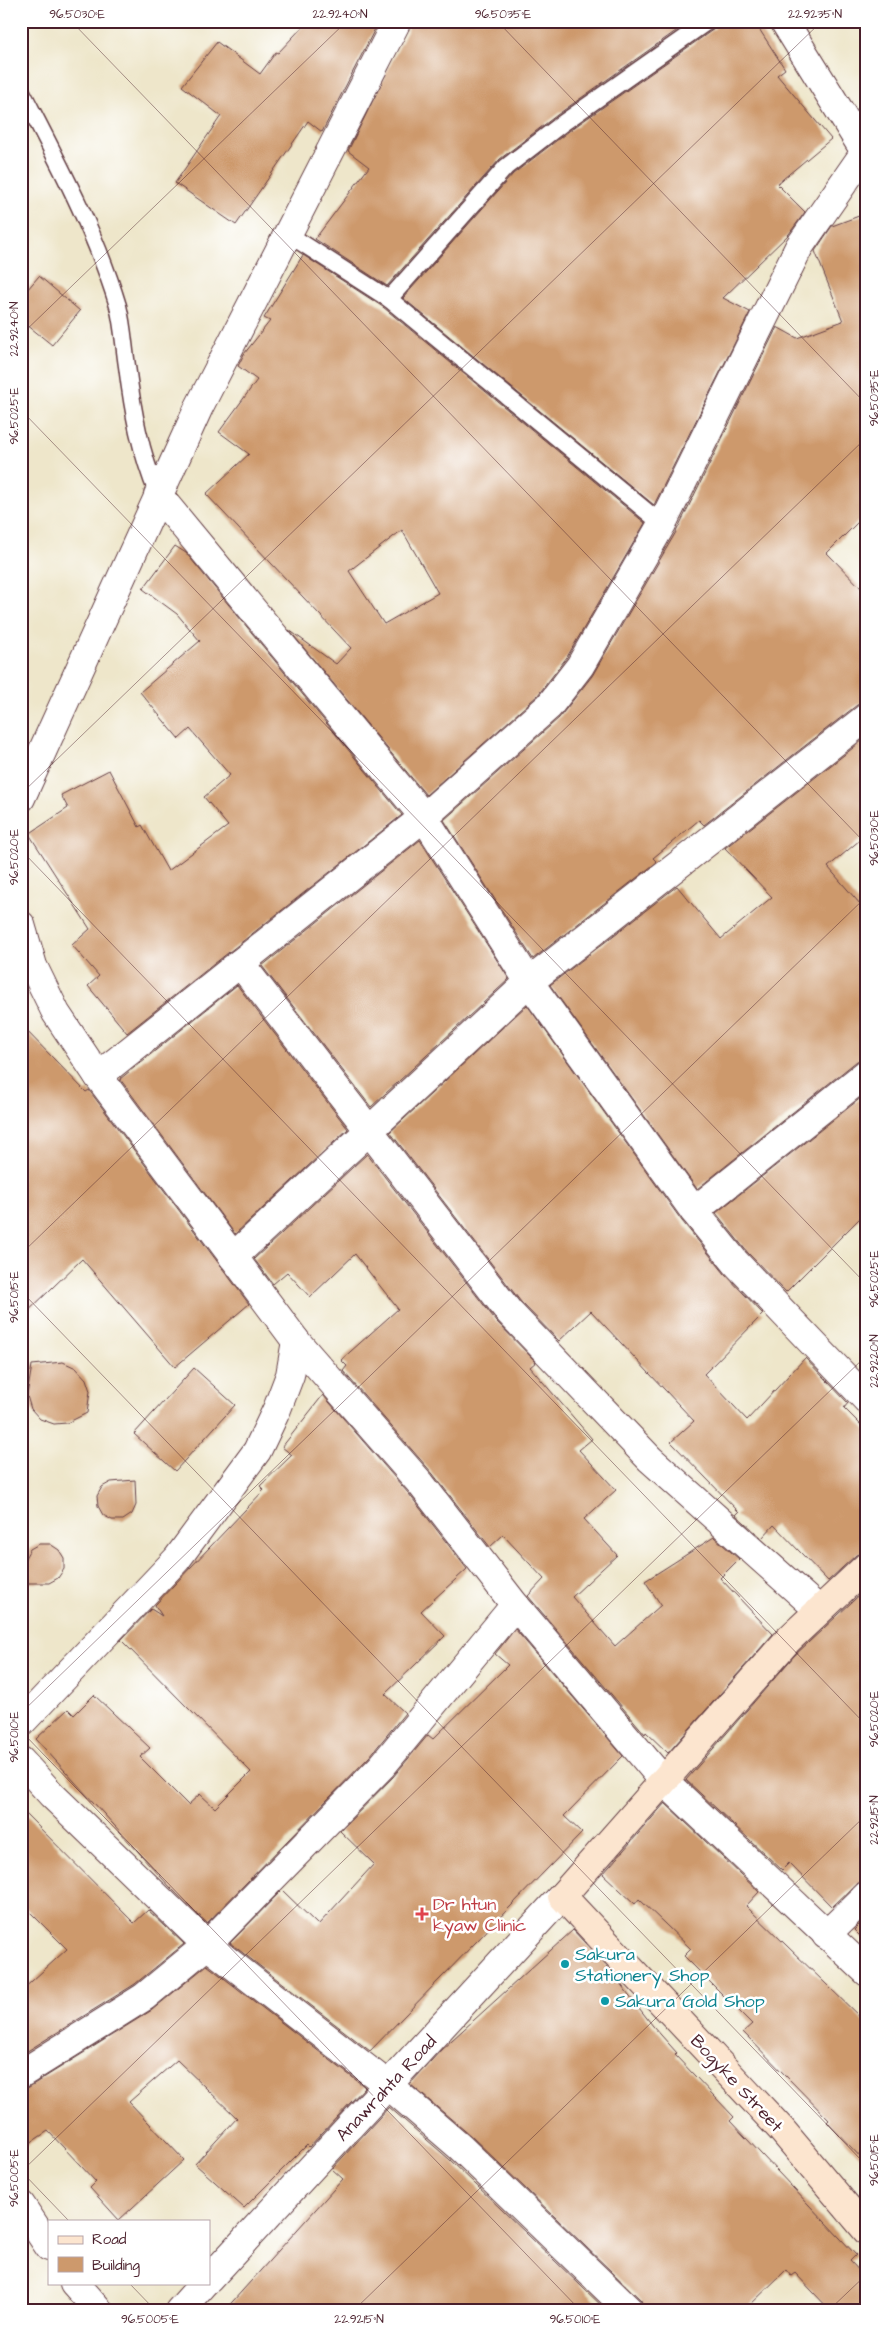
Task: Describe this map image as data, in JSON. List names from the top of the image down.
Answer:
{
  "streets": {
    "main road": ["Bogyke Street"],
    "street": ["Anawrahta Road"]
  },
  "crossings": [
    ["Bogyke Street", "Anawrahta Road"]
  ],
  "places": {
    "health": ["Dr htun kyaw Clinic"],
    "other": ["Sakura Stationery Shop", "Sakura Gold Shop"]
  },
  "legend": ["Road", "Building"],
  "coordinates": [
    "96.5030°E",
    "22.9240°N",
    "96.5035°E",
    "22.9235°N",
    "96.5025°E",
    "96.5020°E",
    "96.5015°E",
    "22.9220°N",
    "96.5010°E",
    "22.9215°N",
    "96.5005°E"
  ]
}
